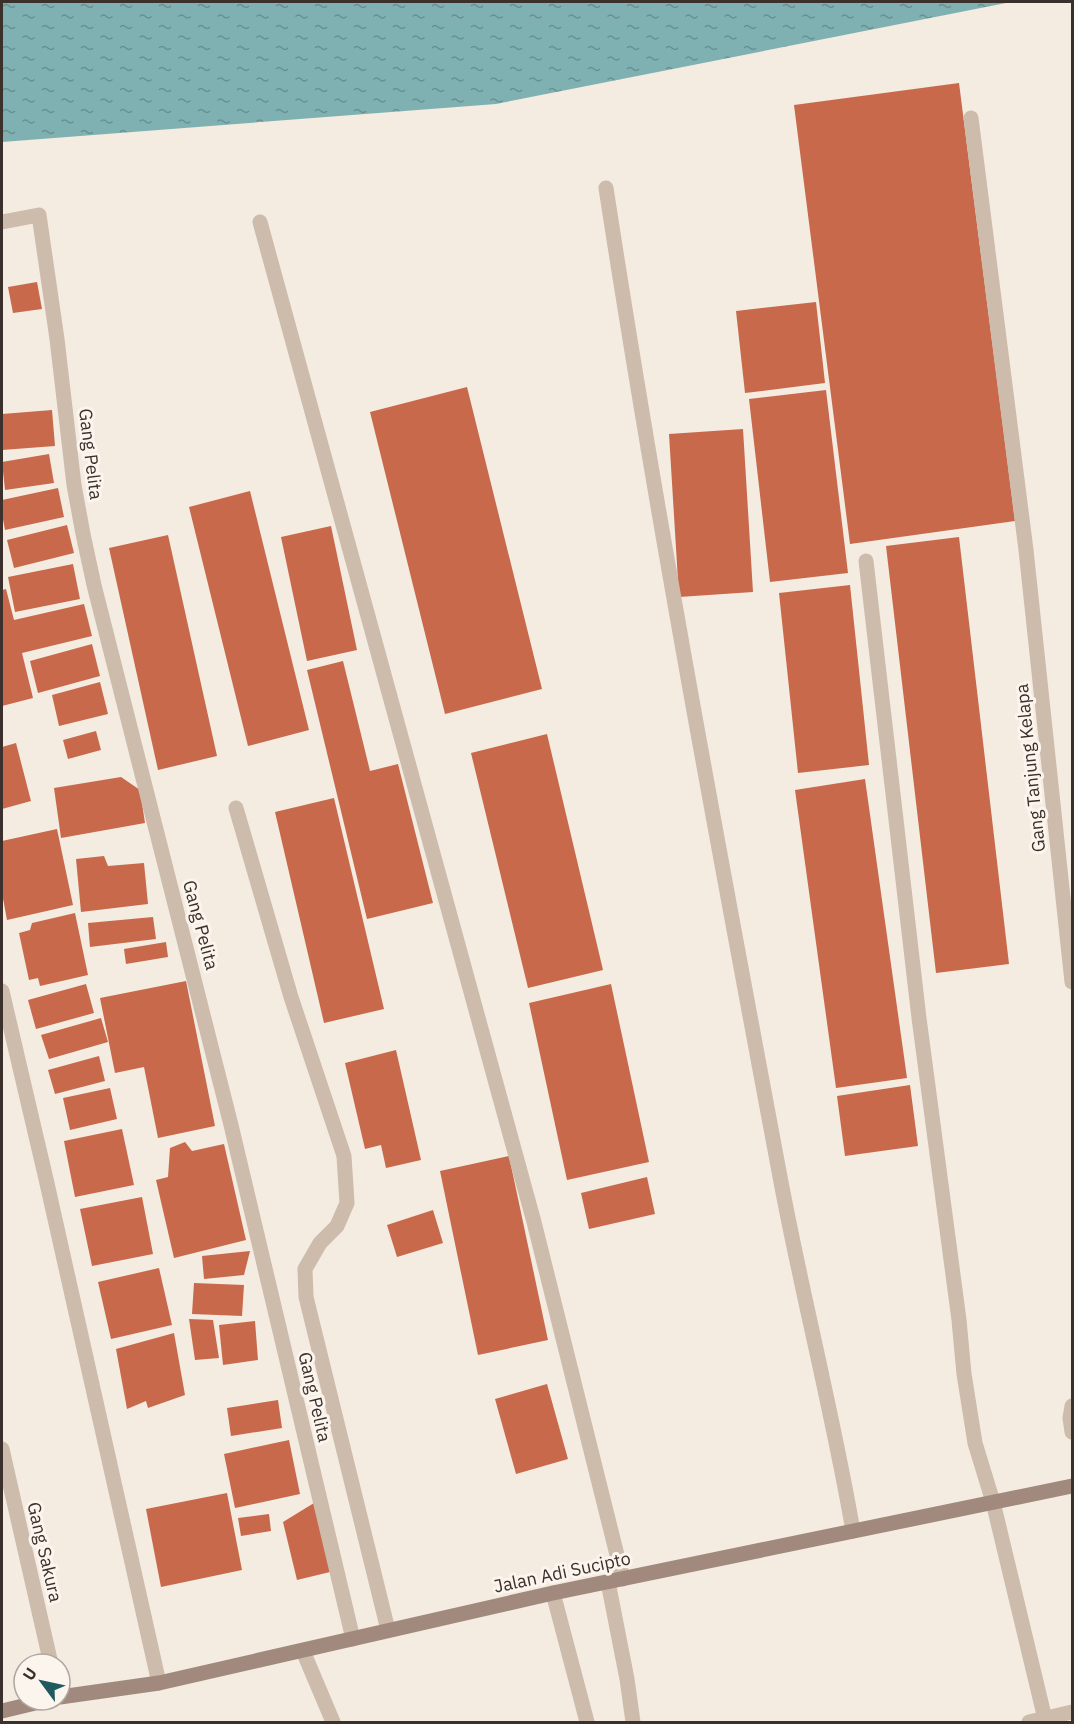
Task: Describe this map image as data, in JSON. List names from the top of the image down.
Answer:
{
  "streets": {
    "main road": ["Jalan Adi Sucipto"],
    "street": ["Gang Pelita", "Gang Tanjung Kelapa", "Gang Sakura"]
  },
  "crossings": [
    ["Gang Pelita", "Jalan Adi Sucipto"]
  ],
  "north": "top left"
}
